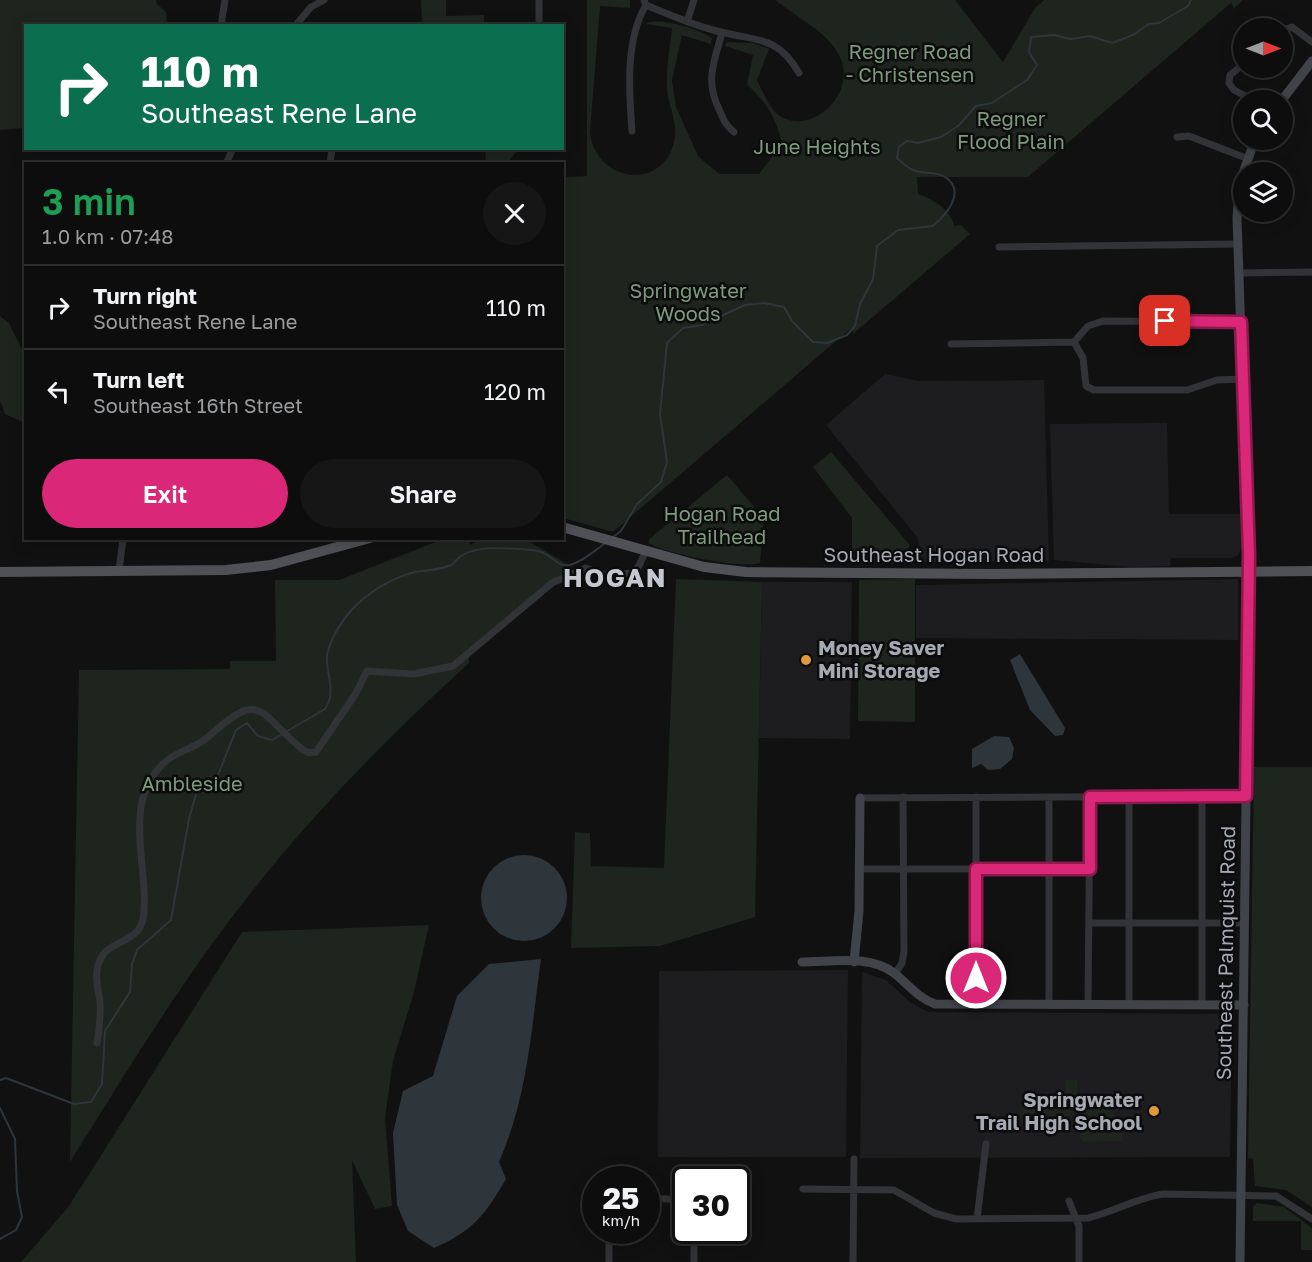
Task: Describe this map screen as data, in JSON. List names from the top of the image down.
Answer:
{
  "streets": {
    "main road": ["Southeast Hogan Road"],
    "street": ["Southeast Palmquist Road"]
  },
  "crossings": [
    ["Southeast Hogan Road", "Southeast Palmquist Road"]
  ],
  "districts": ["HOGAN"],
  "parks": [
    "Regner Road - Christensen",
    "Regner Flood Plain",
    "June Heights",
    "Springwater Woods",
    "Hogan Road Trailhead",
    "Ambleside"
  ],
  "places": ["Money Saver Mini Storage", "Springwater Trail High School"],
  "north": "right",
  "page": {
    "turn": ["110 m", "Southeast Rene Lane"],
    "heading": ["3 min", "1.0 km · 07:48"],
    "list": [
      {
        "name": "Turn right",
        "note": "Southeast Rene Lane",
        "value": "110 m"
      },
      {
        "name": "Turn left",
        "note": "Southeast 16th Street",
        "value": "120 m"
      }
    ],
    "buttons": ["Exit", "Share"],
    "speed": "25 km/h",
    "limit": "30"
  }
}
